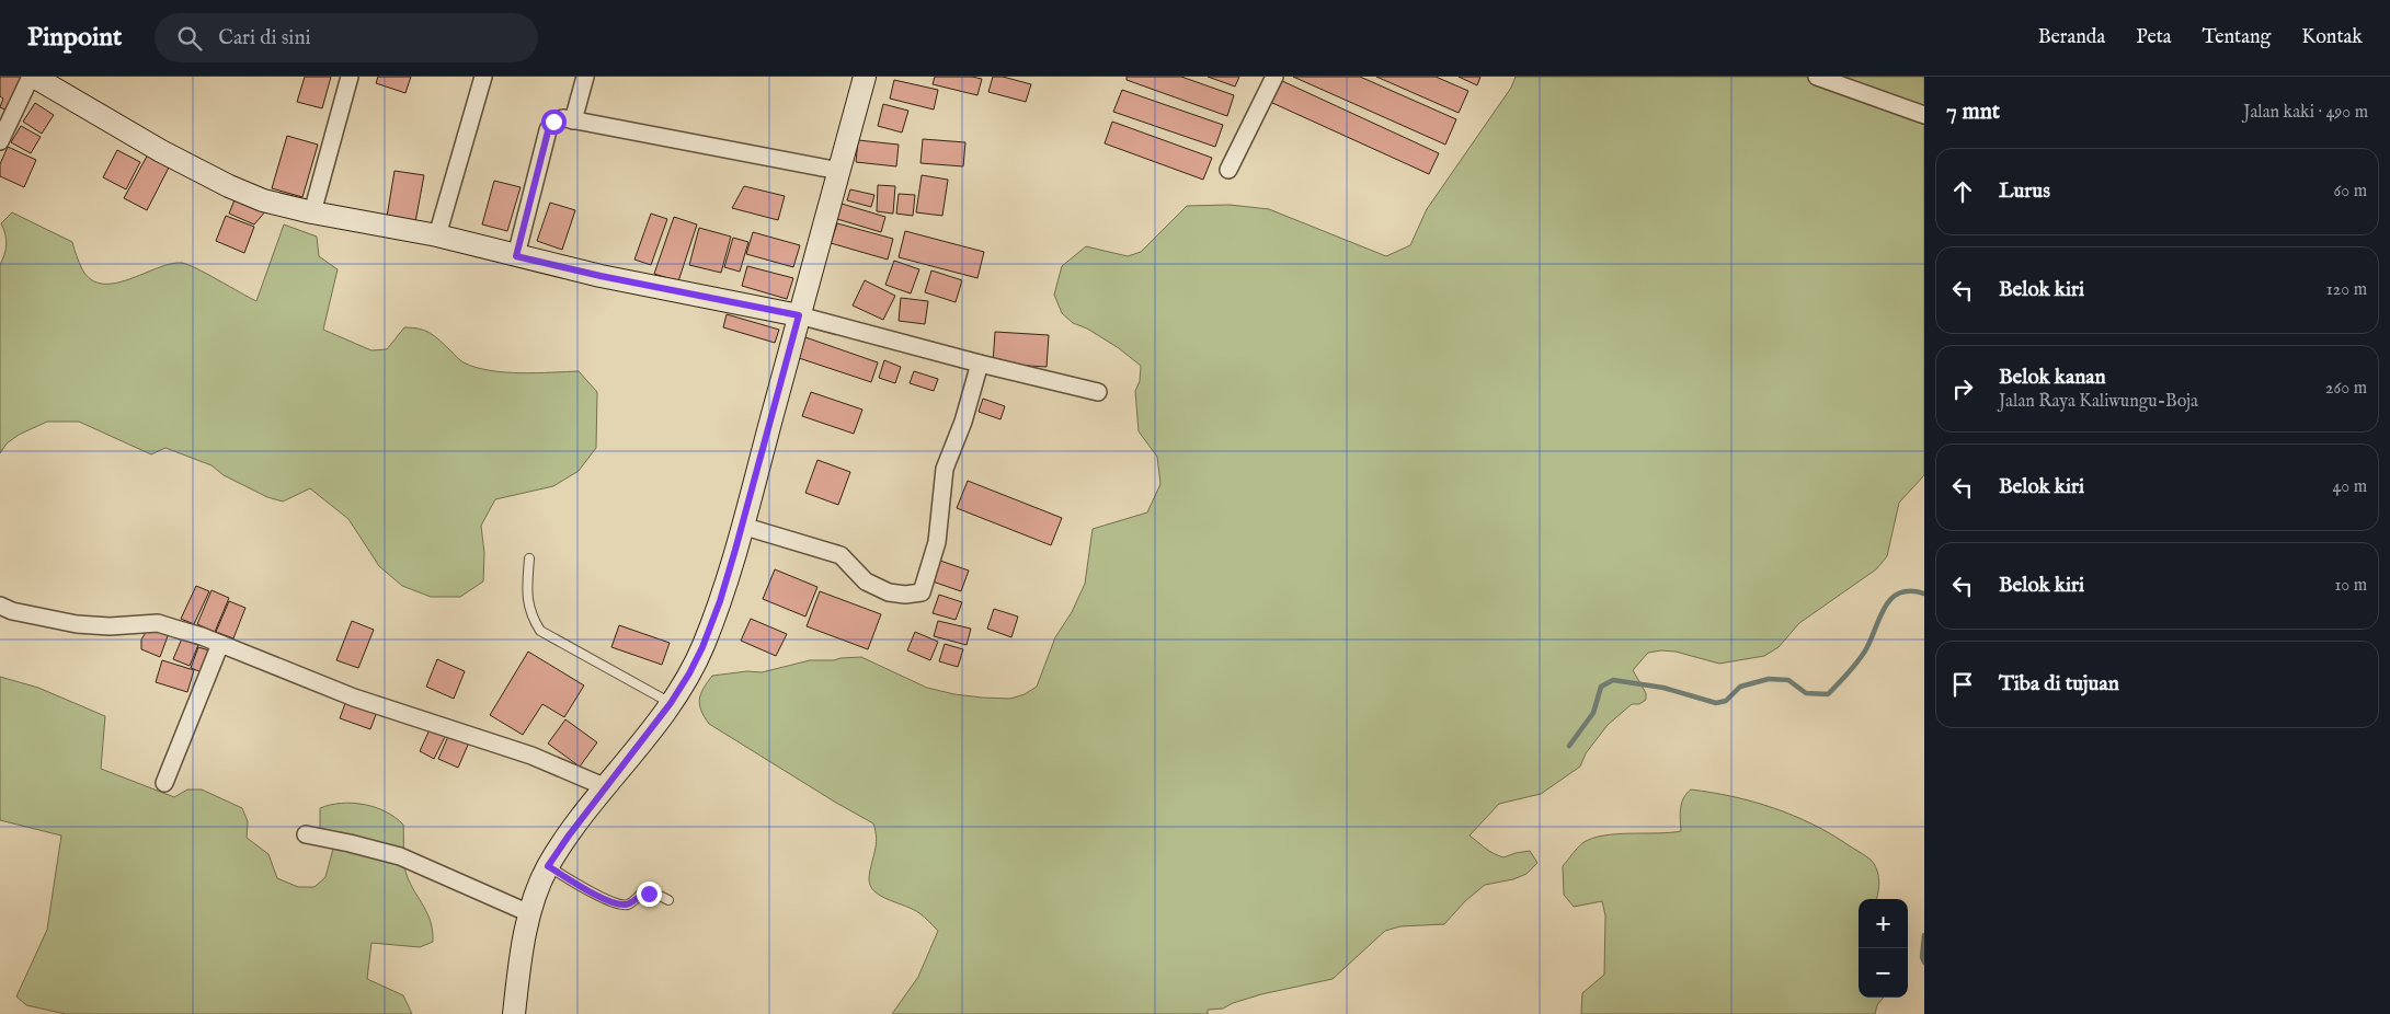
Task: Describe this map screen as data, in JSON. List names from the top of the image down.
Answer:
{
  "page": {
    "header": "Pinpoint",
    "search": "Cari di sini",
    "nav": [
      "Beranda",
      "Peta",
      "Tentang",
      "Kontak"
    ],
    "heading": ["7 mnt", "Jalan kaki · 490 m"],
    "list": [
      ["Lurus", "60 m"],
      ["Belok kiri", "120 m"],
      ["Belok kanan", "Jalan Raya Kaliwungu-Boja", "260 m"],
      ["Belok kiri", "40 m"],
      ["Belok kiri", "10 m"],
      "Tiba di tujuan"
    ],
    "map_buttons": ["+", "−"]
  }
}
